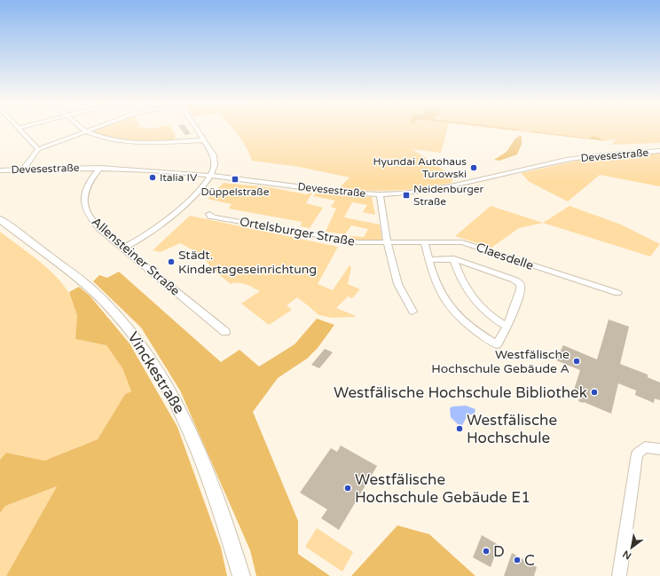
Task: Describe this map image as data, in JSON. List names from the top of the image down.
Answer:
{
  "streets": {
    "main road": ["Vinckestraße"],
    "street": [
      "Devesestraße",
      "Ortelsburger Straße",
      "Allensteiner Straße",
      "Claesdelle"
    ]
  },
  "crossings": [
    ["Devesestraße", "Allensteiner Straße"],
    ["Ortelsburger Straße", "Claesdelle"]
  ],
  "places": {
    "other": [
      "Hyundai Autohaus Turowski",
      "Italia IV",
      "Städt. Kindertageseinrichtung",
      "Westfälische Hochschule Gebäude A",
      "Westfälische Hochschule Bibliothek",
      "Westfälische Hochschule",
      "Westfälische Hochschule Gebäude E1",
      "D",
      "C"
    ],
    "transit": ["Düppelstraße", "Neidenburger Straße"]
  },
  "north": "bottom left"
}
